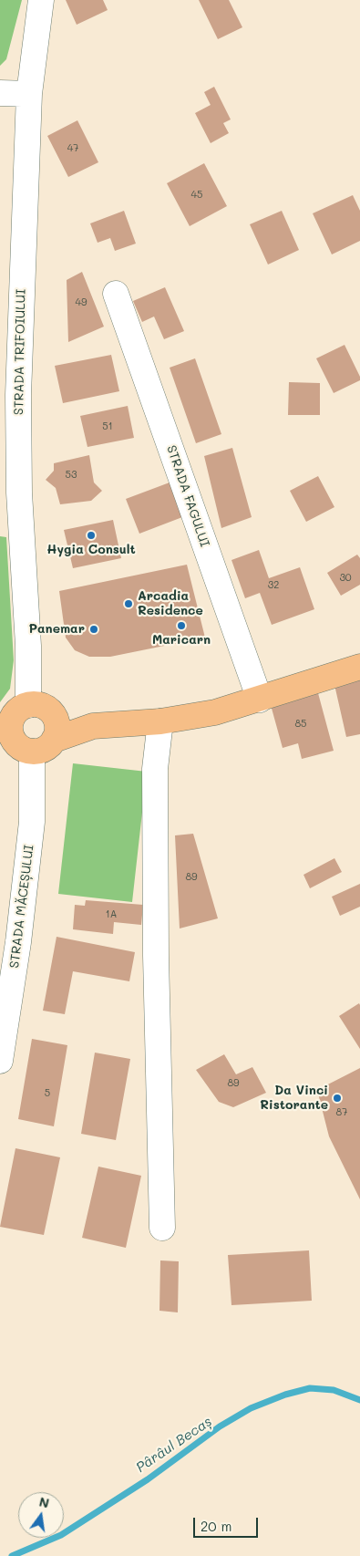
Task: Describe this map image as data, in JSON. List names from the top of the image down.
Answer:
{
  "streets": {
    "street": ["STRADA TRIFOIULUI", "STRADA FAGULUI", "STRADA MĂCEȘULUI"]
  },
  "water": ["Pârâul Becaș"],
  "places": [
    "Hygia Consult",
    "Arcadia Residence",
    "Maricarn",
    "Panemar",
    "Da Vinci Ristorante"
  ],
  "house_numbers": [
    "47",
    "45",
    "49",
    "51",
    "53",
    "30",
    "32",
    "85",
    "89",
    "1A",
    "89",
    "5",
    "87"
  ],
  "scale_bar": "20 m",
  "north": "top"
}
